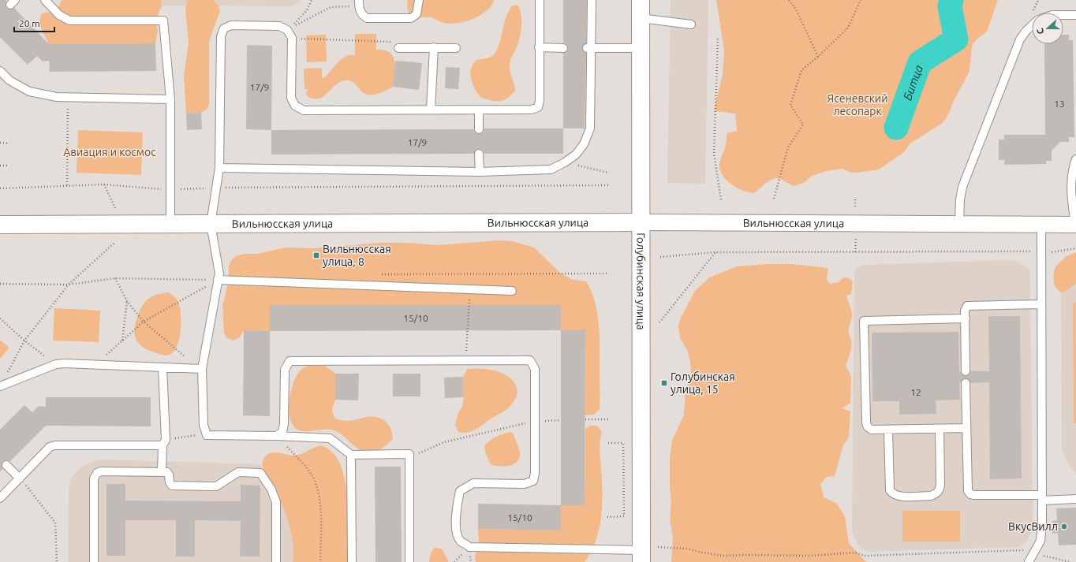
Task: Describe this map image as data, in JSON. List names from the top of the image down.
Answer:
{
  "streets": {
    "street": ["Вильнюсская улица", "Голубинская улица"]
  },
  "crossings": [
    ["Вильнюсская улица", "Голубинская улица"]
  ],
  "water": ["Битца"],
  "parks": ["Ясеневский лесопарк", "Авиация и космос"],
  "places": {
    "transit": ["Вильнюсская улица, 8", "Голубинская улица, 15"],
    "other": ["ВкусВилл"]
  },
  "house_numbers": [
    "17/9",
    "13",
    "17/9",
    "15/10",
    "12",
    "15/10"
  ],
  "scale_bar": "20 m",
  "north": "left"
}
